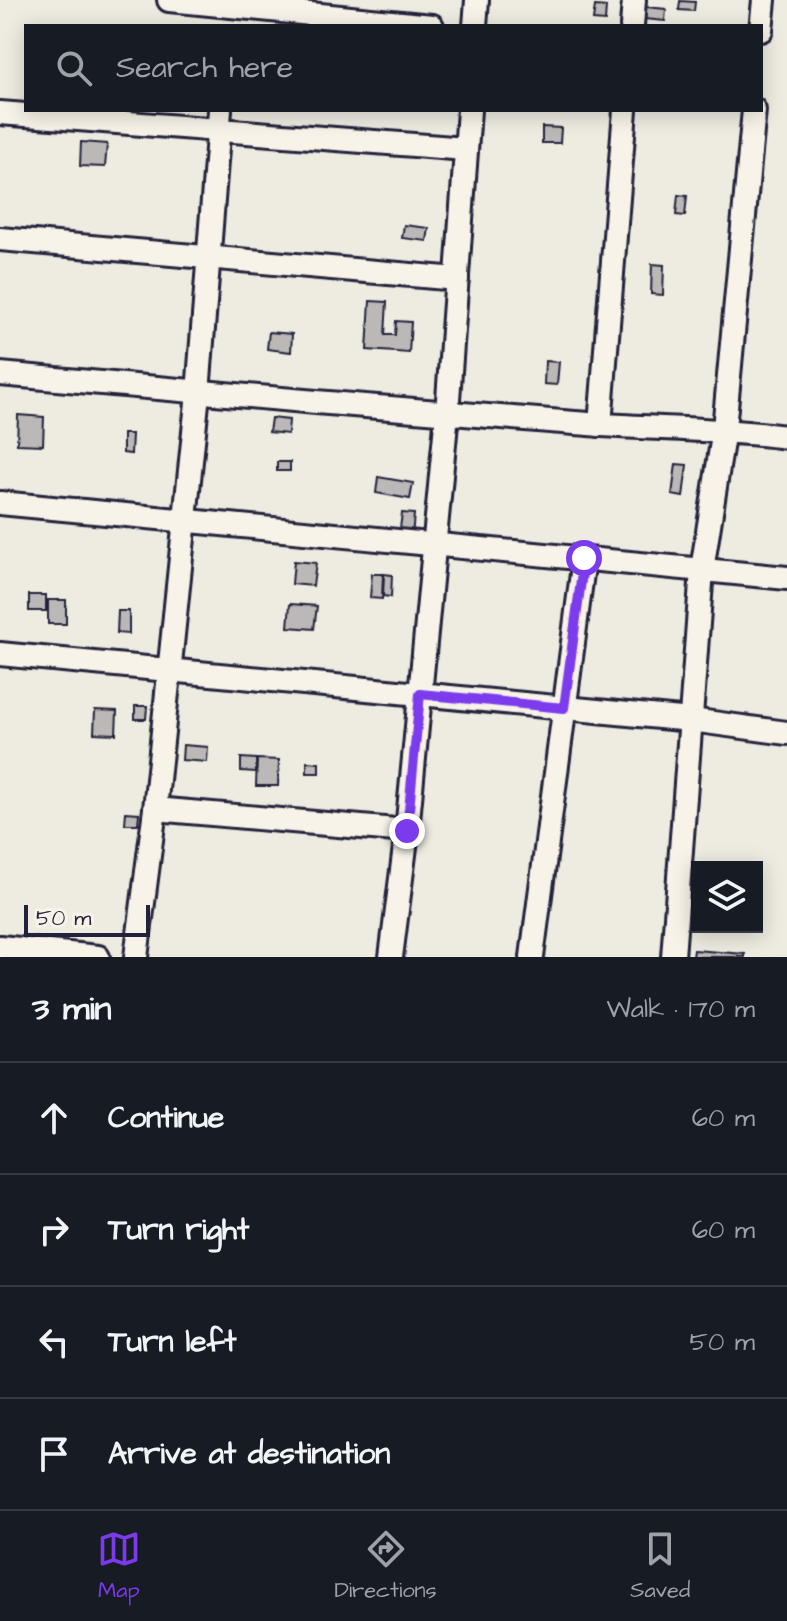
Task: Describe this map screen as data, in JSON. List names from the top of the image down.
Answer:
{
  "scale_bar": "50 m",
  "page": {
    "search": "Search here",
    "scale": "50 m",
    "heading": ["3 min", "Walk · 170 m"],
    "list": [
      ["Continue", "60 m"],
      ["Turn right", "60 m"],
      ["Turn left", "50 m"],
      "Arrive at destination"
    ],
    "nav": ["Map", "Directions", "Saved"]
  }
}
